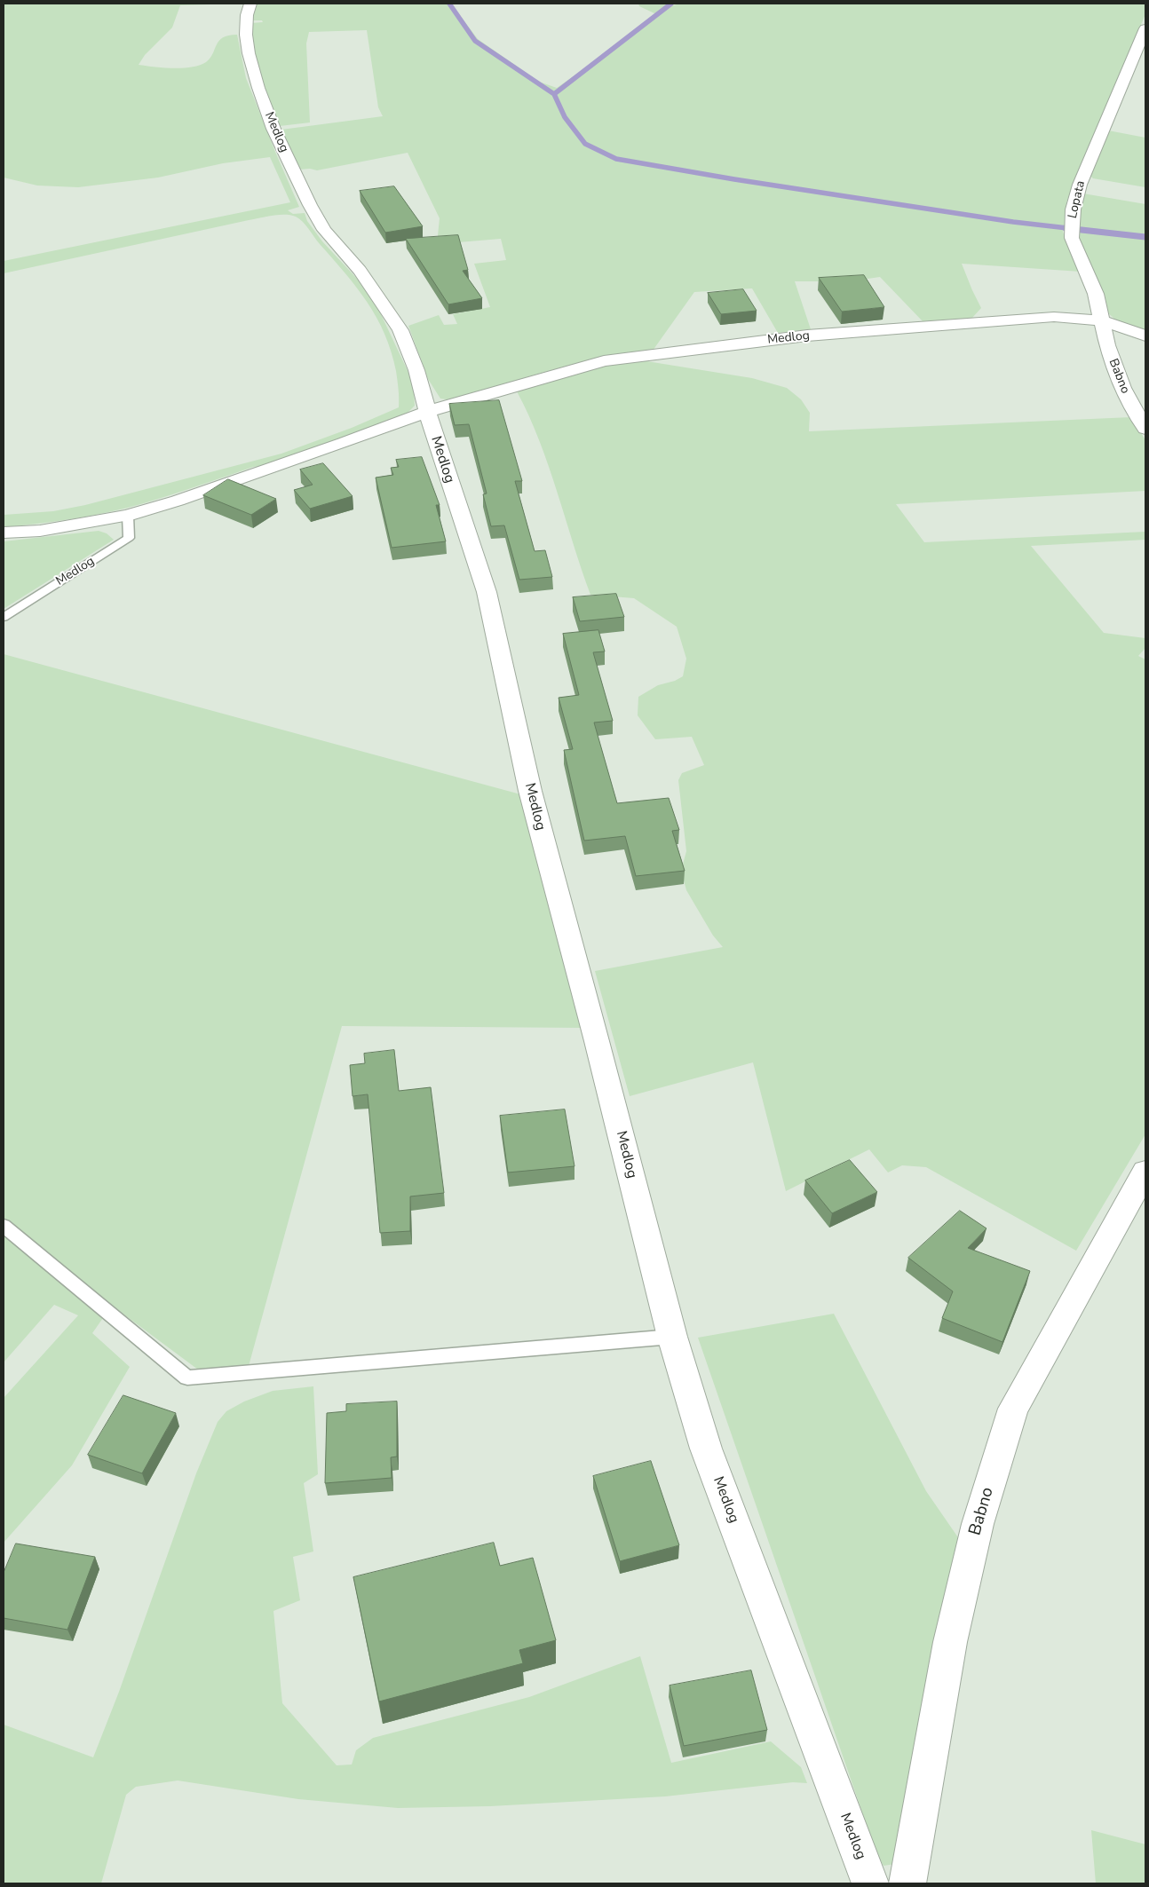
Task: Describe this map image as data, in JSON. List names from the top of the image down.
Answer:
{
  "streets": {
    "street": ["Medlog", "Lopata", "Babno"]
  },
  "crossings": [
    ["Medlog", "Lopata"],
    ["Medlog", "Babno"],
    ["Lopata", "Babno"]
  ]
}
